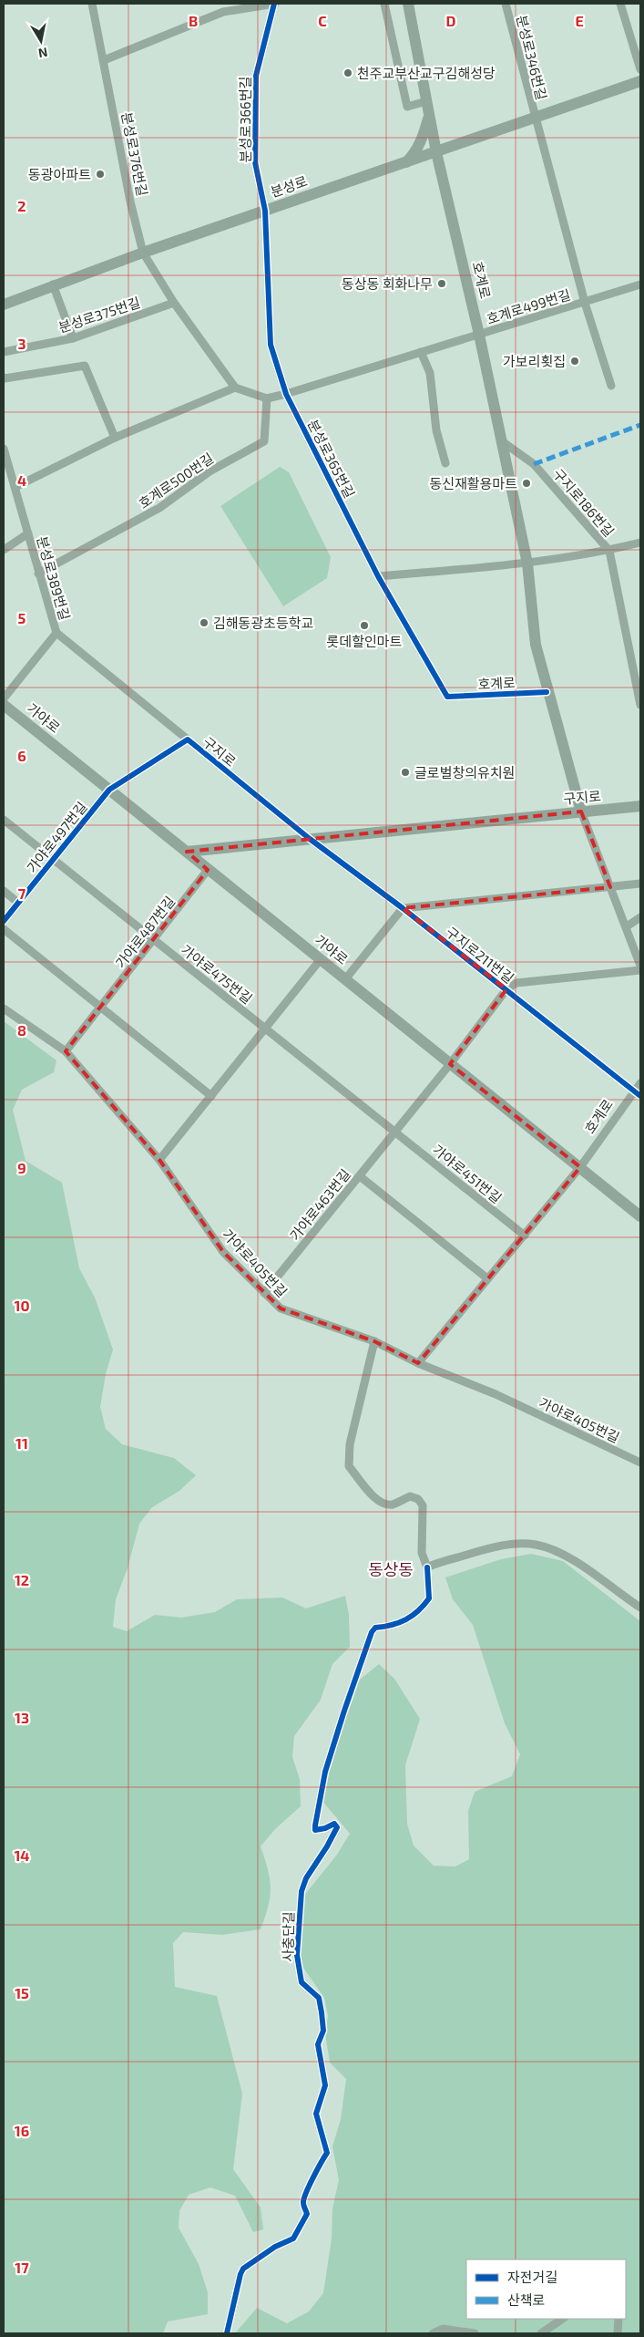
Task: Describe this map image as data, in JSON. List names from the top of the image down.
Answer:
{
  "streets": {
    "main road": [
      "분성로",
      "호계로",
      "가야로",
      "구지로"
    ],
    "street": [
      "분성로346번길",
      "분성로366번길",
      "분성로376번길",
      "호계로499번길",
      "분성로375번길",
      "분성로365번길",
      "호계로500번길",
      "구지로186번길",
      "분성로389번길",
      "가야로497번길",
      "가야로487번길",
      "구지로211번길",
      "가야로475번길",
      "가야로451번길",
      "가야로463번길",
      "가야로405번길",
      "사충단길"
    ]
  },
  "crossings": [
    ["분성로346번길", "분성로"],
    ["분성로366번길", "분성로"],
    ["분성로366번길", "분성로365번길"],
    ["분성로376번길", "분성로"],
    ["분성로", "호계로"],
    ["분성로", "분성로365번길"],
    ["호계로", "호계로499번길"],
    ["호계로", "분성로365번길"],
    ["호계로", "구지로186번길"],
    ["호계로", "가야로"],
    ["호계로", "구지로"],
    ["호계로", "구지로211번길"],
    ["호계로500번길", "분성로389번길"],
    ["가야로", "구지로"],
    ["가야로", "가야로497번길"],
    ["가야로", "가야로487번길"],
    ["가야로", "구지로211번길"],
    ["가야로", "가야로463번길"],
    ["구지로", "가야로497번길"],
    ["구지로", "구지로211번길"],
    ["가야로497번길", "가야로487번길"],
    ["가야로497번길", "가야로475번길"],
    ["가야로487번길", "가야로475번길"],
    ["가야로487번길", "가야로405번길"],
    ["구지로211번길", "가야로463번길"],
    ["가야로451번길", "가야로463번길"],
    ["가야로463번길", "가야로405번길"]
  ],
  "districts": ["동상동"],
  "places": [
    "천주교부산교구김해성당",
    "동광아파트",
    "동상동 회화나무",
    "가보리횟집",
    "동신재활용마트",
    "김해동광초등학교",
    "롯데할인마트",
    "글로벌창의유치원"
  ],
  "legend": ["자전거길", "산책로"],
  "north": "bottom",
  "grid": {
    "columns": [
      "B",
      "C",
      "D",
      "E"
    ],
    "rows": [
      "2",
      "3",
      "4",
      "5",
      "6",
      "7",
      "8",
      "9",
      "10",
      "11",
      "12",
      "13",
      "14",
      "15",
      "16",
      "17"
    ]
  }
}
